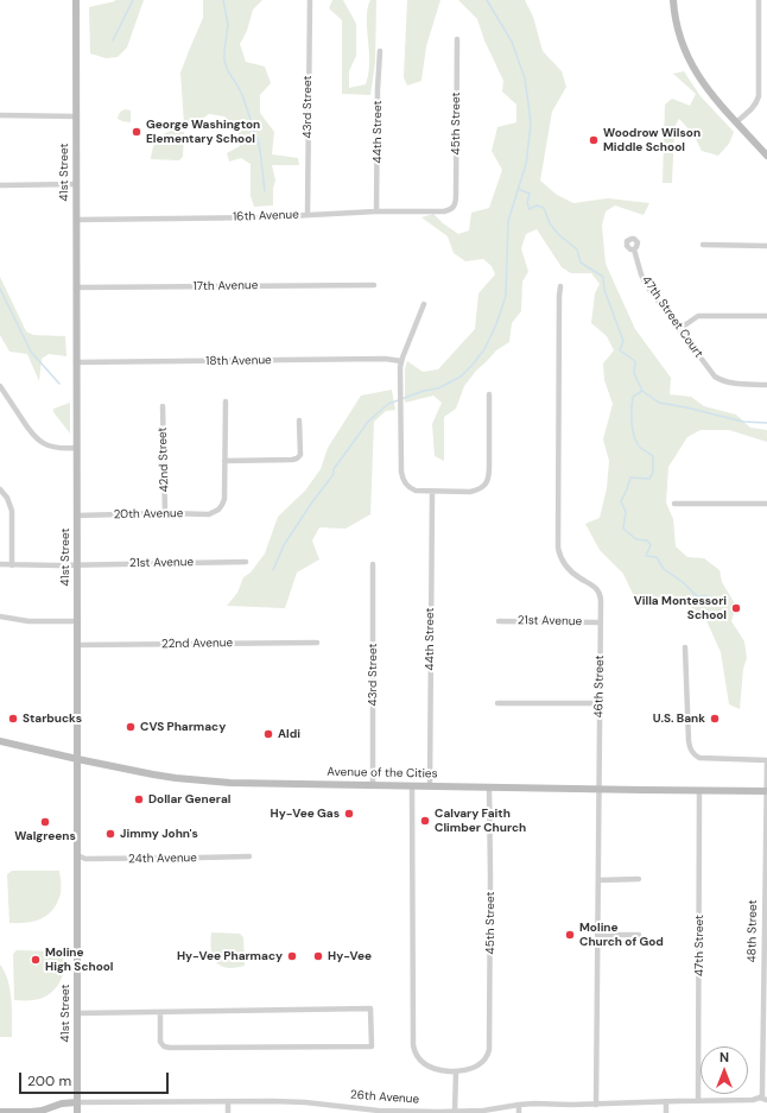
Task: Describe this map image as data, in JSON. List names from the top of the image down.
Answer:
{
  "streets": {
    "street": [
      "43rd Street",
      "45th Street",
      "44th Street",
      "41st Street",
      "16th Avenue",
      "17th Avenue",
      "47th Street Court",
      "18th Avenue",
      "42nd Street",
      "20th Avenue",
      "21st Avenue",
      "22nd Avenue",
      "46th Street",
      "Avenue of the Cities",
      "24th Avenue",
      "48th Street",
      "47th Street",
      "26th Avenue"
    ]
  },
  "crossings": [
    ["43rd Street", "16th Avenue"],
    ["43rd Street", "Avenue of the Cities"],
    ["45th Street", "16th Avenue"],
    ["45th Street", "Avenue of the Cities"],
    ["44th Street", "16th Avenue"],
    ["44th Street", "Avenue of the Cities"],
    ["41st Street", "16th Avenue"],
    ["41st Street", "17th Avenue"],
    ["41st Street", "18th Avenue"],
    ["41st Street", "20th Avenue"],
    ["41st Street", "21st Avenue"],
    ["41st Street", "22nd Avenue"],
    ["41st Street", "Avenue of the Cities"],
    ["41st Street", "24th Avenue"],
    ["41st Street", "26th Avenue"],
    ["42nd Street", "20th Avenue"],
    ["21st Avenue", "46th Street"],
    ["46th Street", "Avenue of the Cities"],
    ["46th Street", "26th Avenue"],
    ["Avenue of the Cities", "48th Street"],
    ["Avenue of the Cities", "47th Street"],
    ["48th Street", "26th Avenue"],
    ["47th Street", "26th Avenue"]
  ],
  "places": [
    "George Washington Elementary School",
    "Woodrow Wilson Middle School",
    "Villa Montessori School",
    "Starbucks",
    "U.S. Bank",
    "CVS Pharmacy",
    "Aldi",
    "Dollar General",
    "Hy-Vee Gas",
    "Calvary Faith Climber Church",
    "Walgreens",
    "Jimmy John's",
    "Moline Church of God",
    "Hy-Vee Pharmacy",
    "Hy-Vee",
    "Moline High School"
  ],
  "scale_bar": "200 m",
  "north": "top"
}
